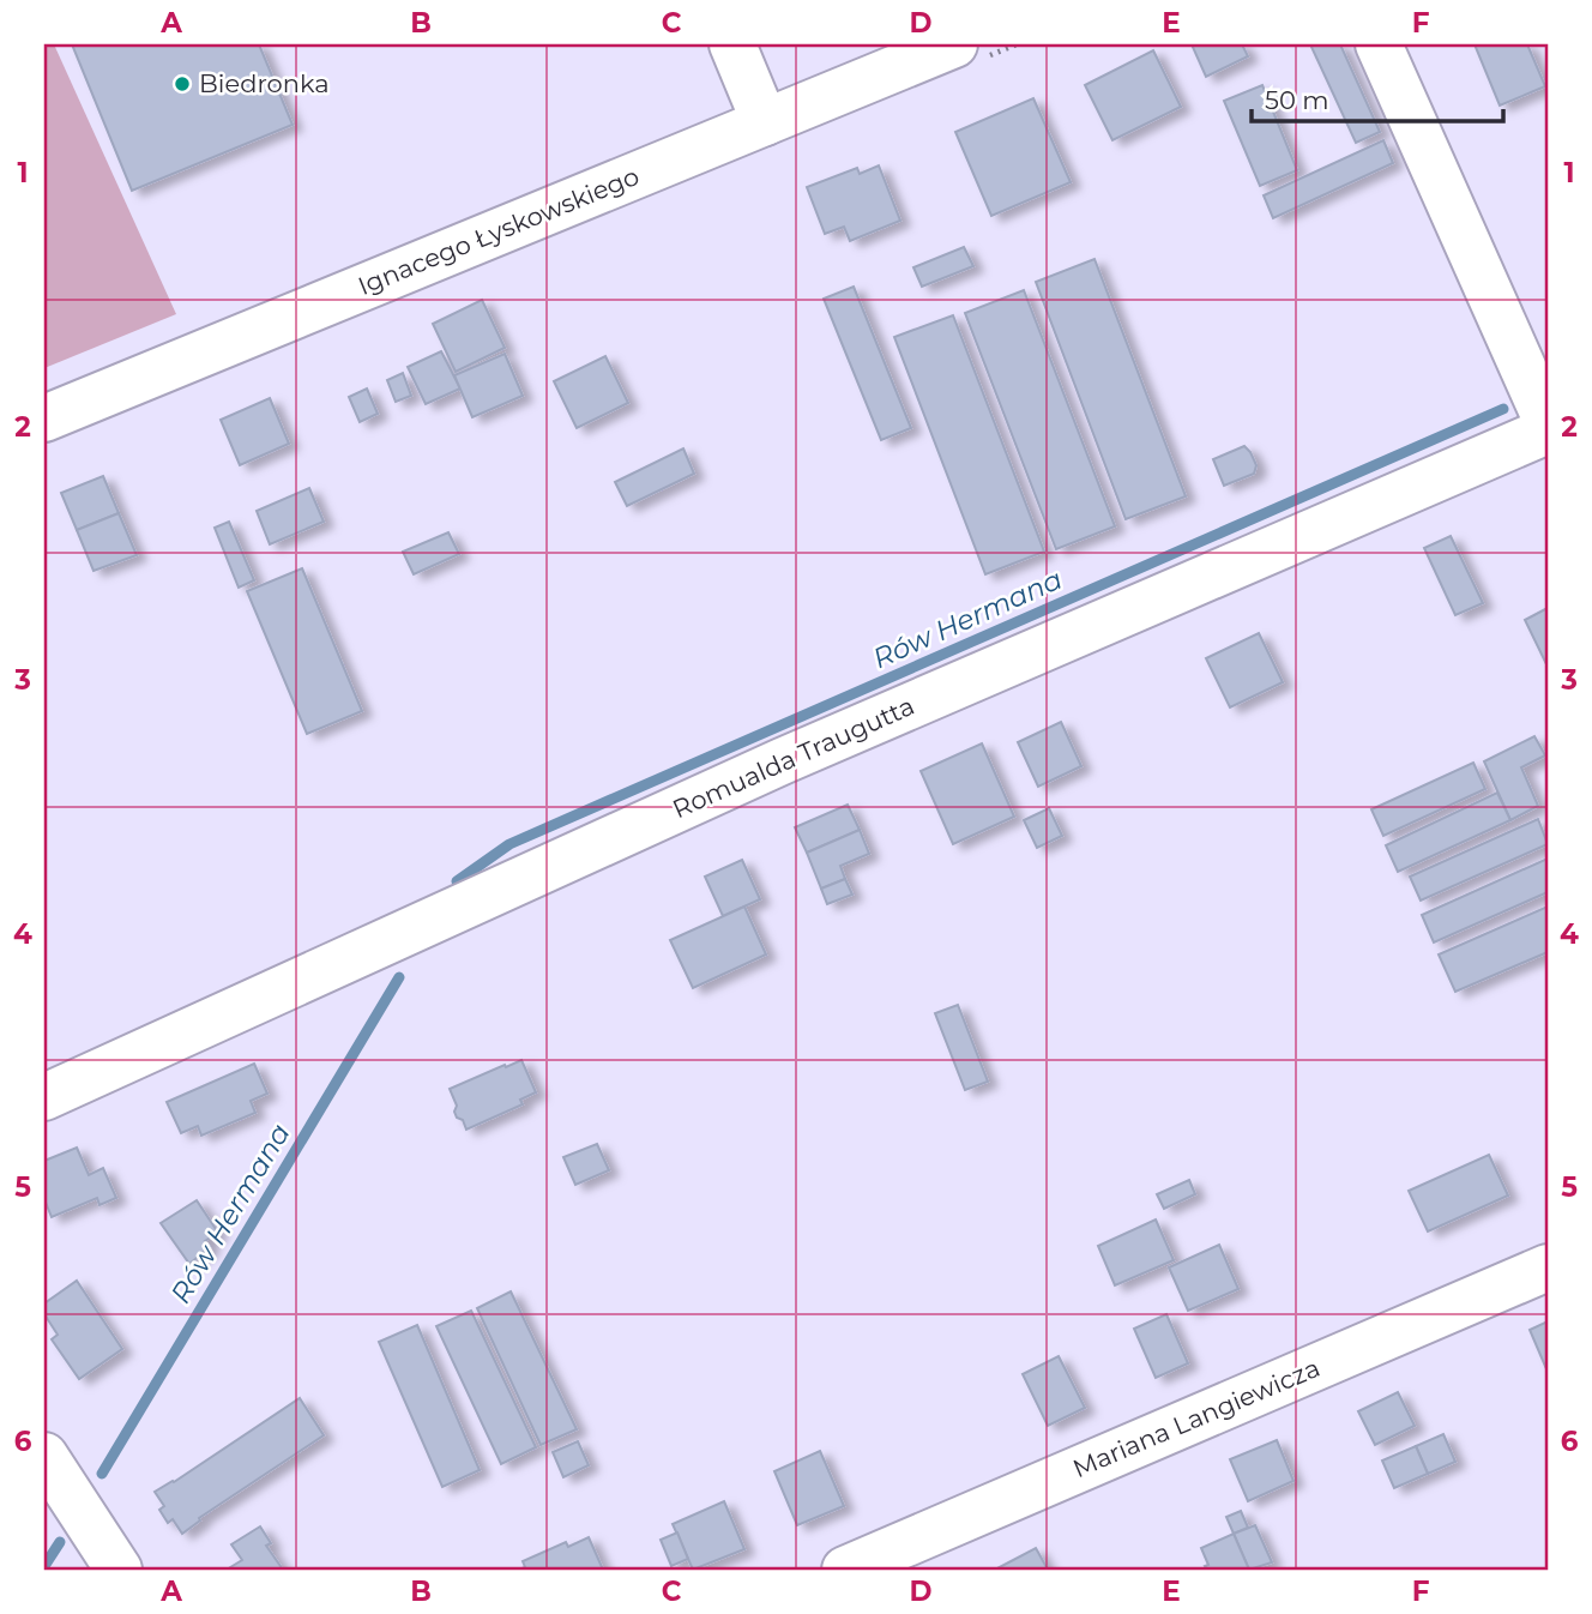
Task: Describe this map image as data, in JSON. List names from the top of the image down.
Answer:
{
  "streets": {
    "street": ["Ignacego Łyskowskiego", "Romualda Traugutta", "Mariana Langiewicza"]
  },
  "water": ["Rów Hermana"],
  "places": ["Biedronka"],
  "scale_bar": "50 m",
  "grid": {
    "columns": [
      "A",
      "B",
      "C",
      "D",
      "E",
      "F"
    ],
    "rows": [
      "1",
      "2",
      "3",
      "4",
      "5",
      "6"
    ]
  }
}
